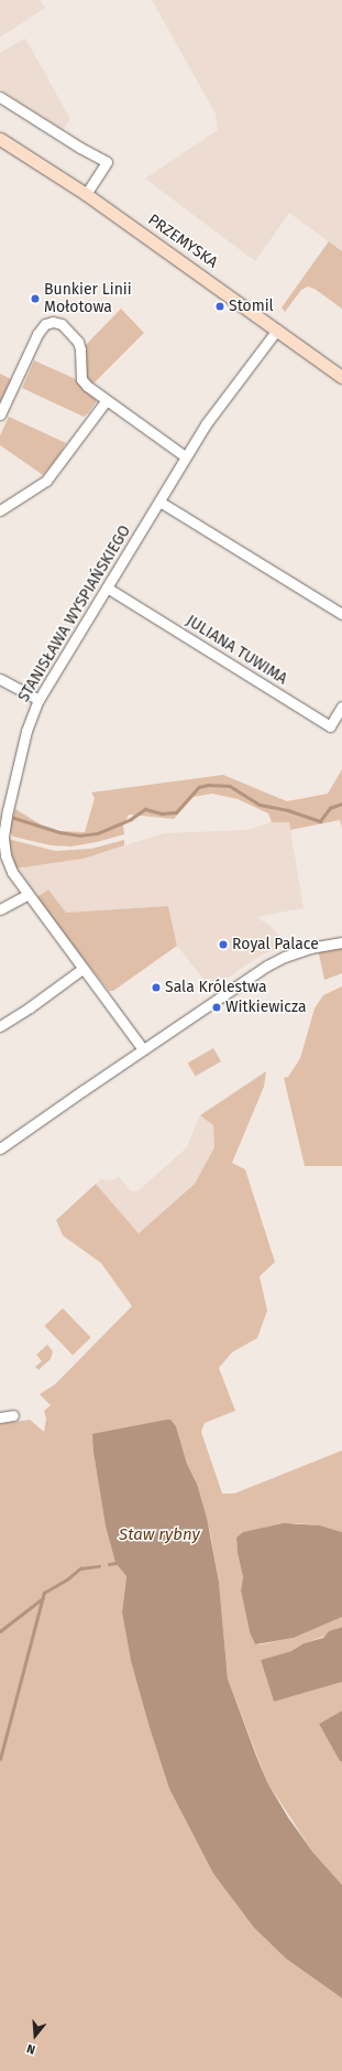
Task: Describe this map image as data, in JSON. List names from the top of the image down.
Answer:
{
  "streets": {
    "main road": ["PRZEMYSKA"],
    "street": ["STANISŁAWA WYSPIAŃSKIEGO", "JULIANA TUWIMA"]
  },
  "crossings": [
    ["PRZEMYSKA", "STANISŁAWA WYSPIAŃSKIEGO"],
    ["STANISŁAWA WYSPIAŃSKIEGO", "JULIANA TUWIMA"]
  ],
  "water": ["Staw rybny"],
  "places": [
    "Bunkier Linii Mołotowa",
    "Stomil",
    "Royal Palace",
    "Sala Królestwa",
    "Witkiewicza"
  ],
  "north": "bottom"
}
